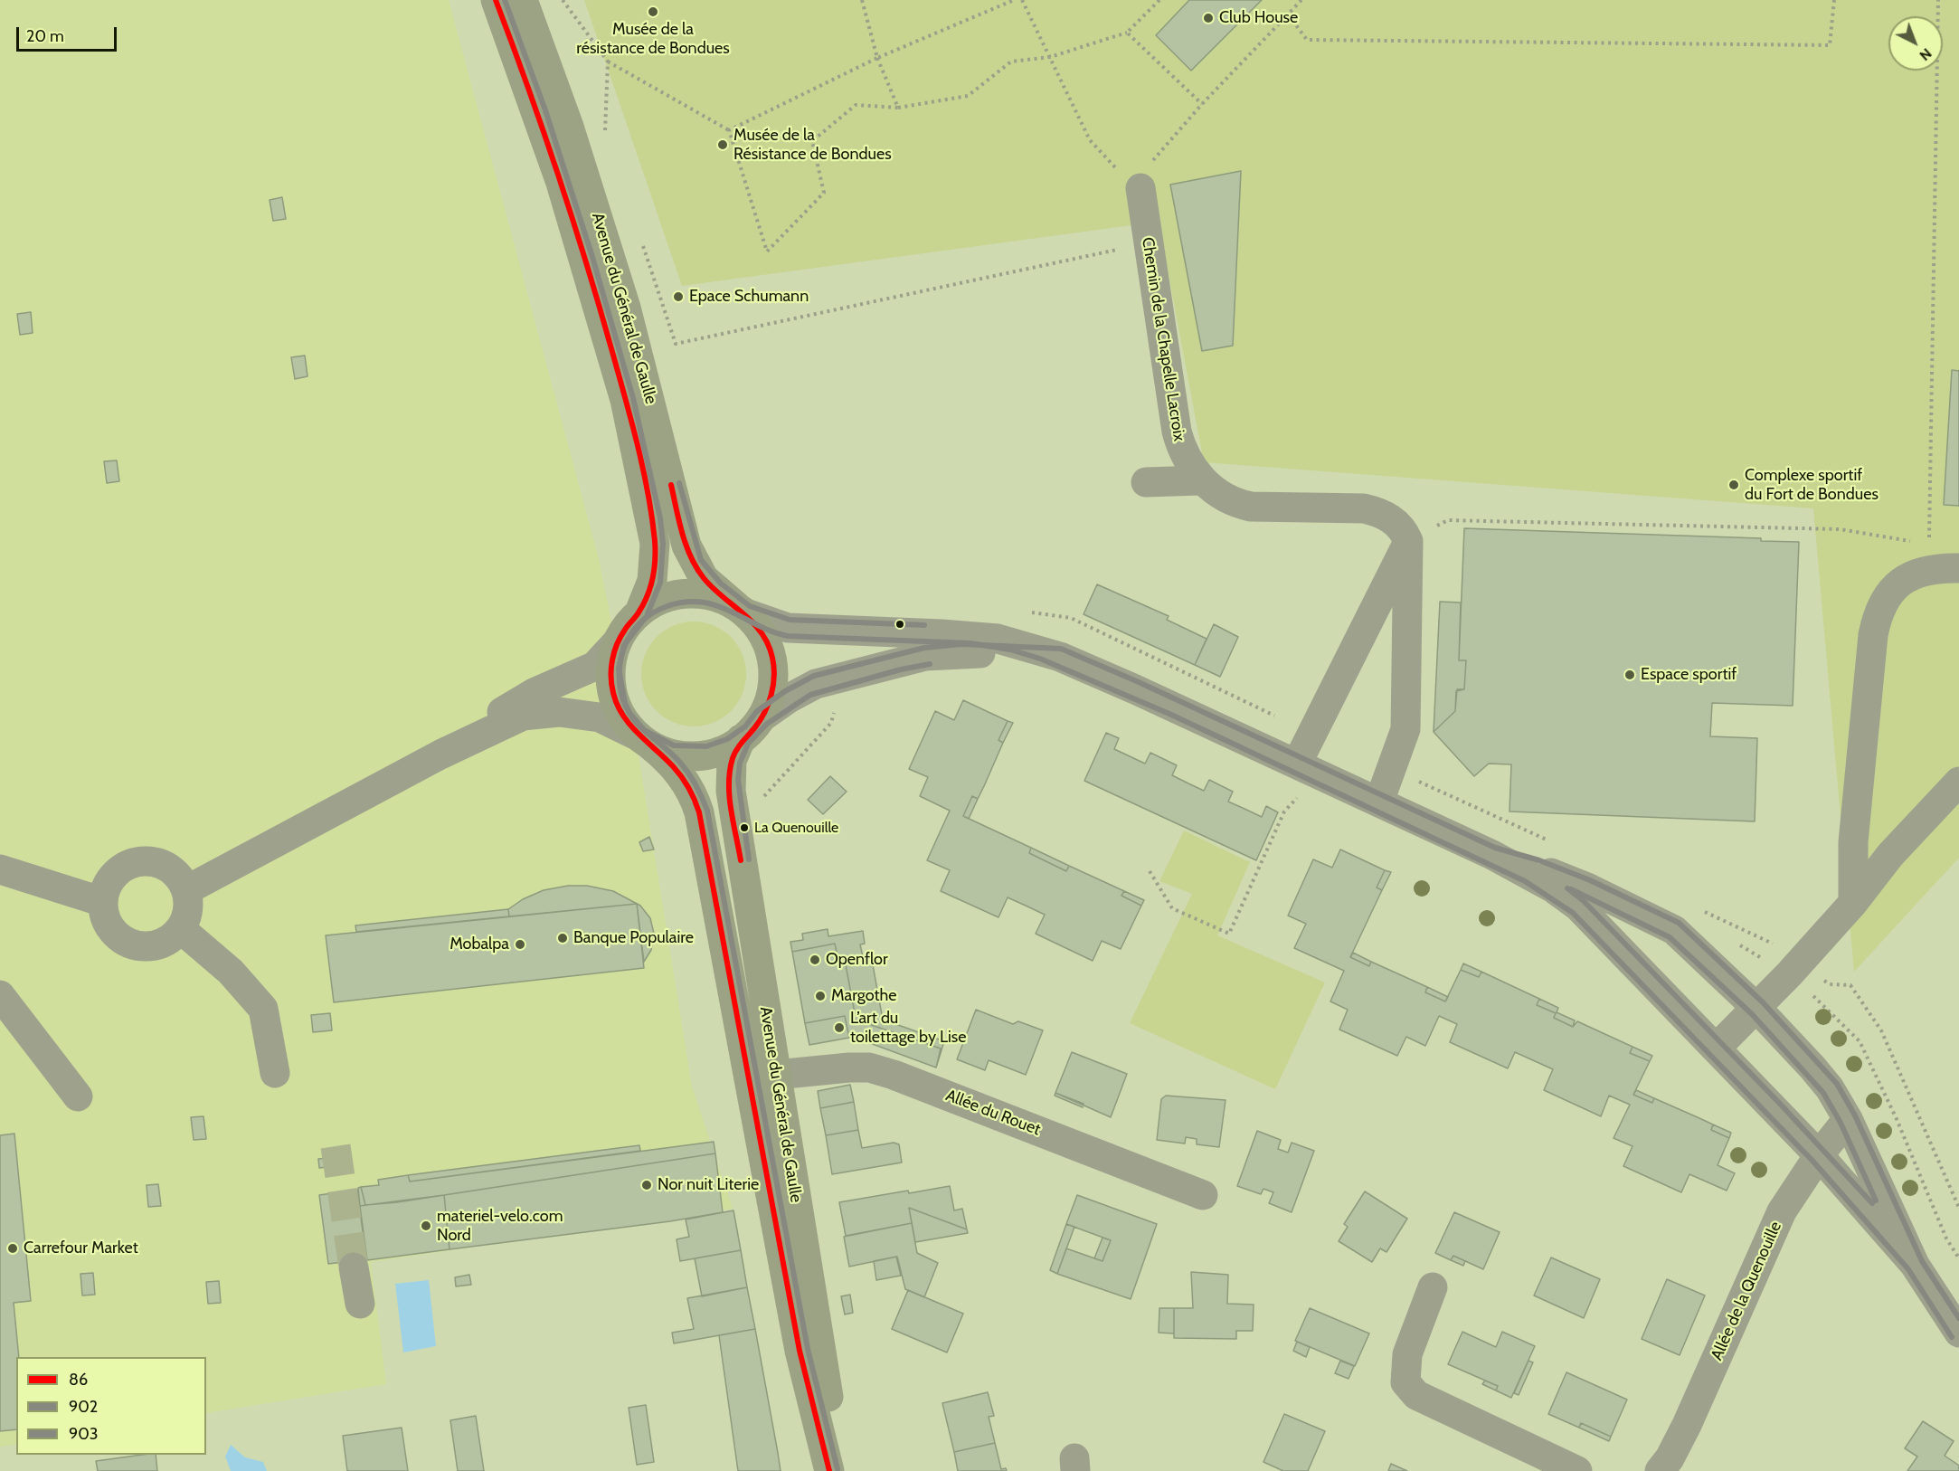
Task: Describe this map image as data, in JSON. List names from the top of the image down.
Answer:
{
  "streets": {
    "main road": ["Avenue du Général de Gaulle"],
    "street": ["Chemin de la Chapelle Lacroix", "Allée du Rouet", "Allée de la Quenouille"]
  },
  "crossings": [
    ["Avenue du Général de Gaulle", "Allée du Rouet"]
  ],
  "places": [
    "Musée de la résistance de Bondues",
    "Club House",
    "Musée de la Résistance de Bondues",
    "Epace Schumann",
    "Complexe sportif du Fort de Bondues",
    "Espace sportif",
    "La Quenouille",
    "Banque Populaire",
    "Mobalpa",
    "Openflor",
    "Margothe",
    "L’art du toilettage by Lise",
    "Nor nuit Literie",
    "materiel-velo.com Nord",
    "Carrefour Market"
  ],
  "lines": ["transit line 86", "transit line 903", "transit line 902"],
  "legend": ["86", "902", "903"],
  "scale_bar": "20 m",
  "north": "bottom right"
}
